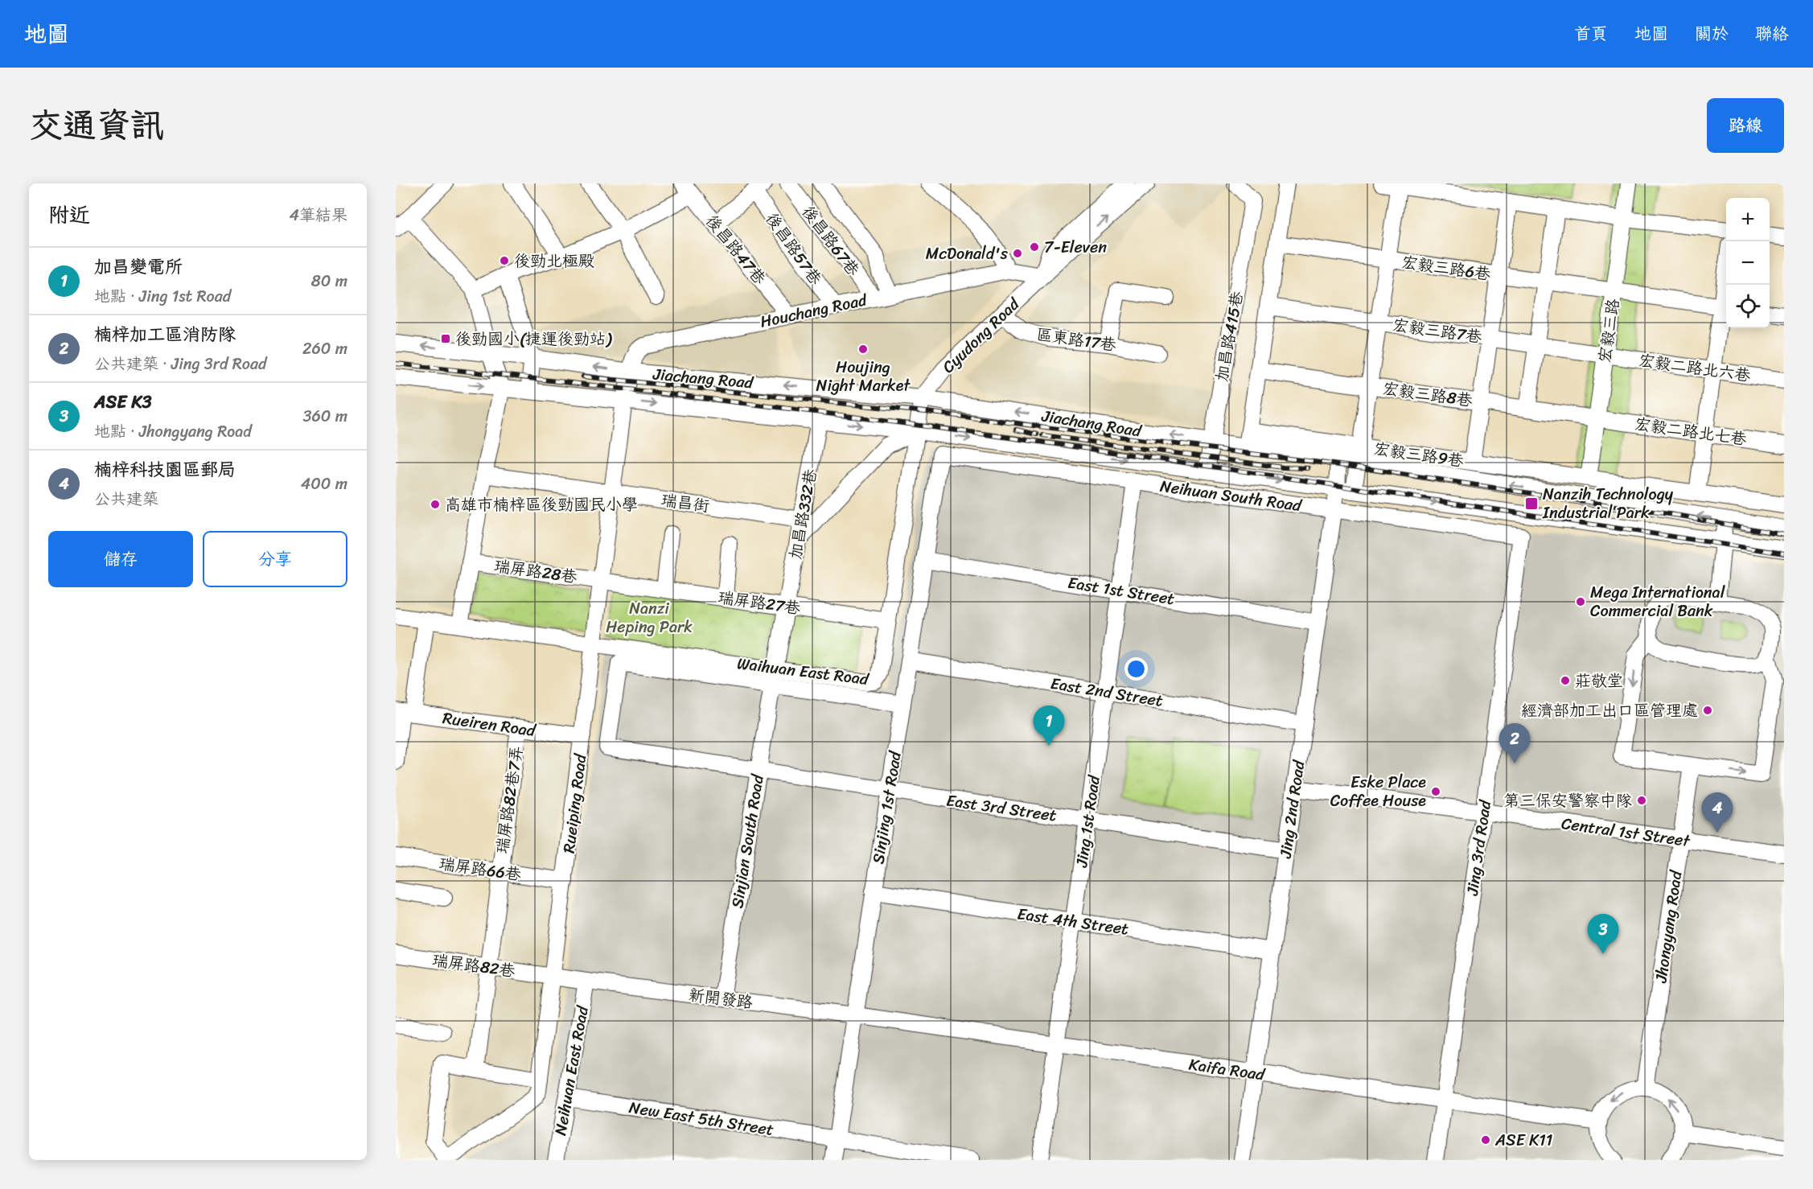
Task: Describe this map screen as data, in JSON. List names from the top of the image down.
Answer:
{
  "streets": {
    "street": [
      "後昌路67巷",
      "後昌路57巷",
      "後昌路47巷",
      "宏毅三路6巷",
      "Houchang Road",
      "宏毅三路7巷",
      "宏毅三路",
      "Cyudong Road",
      "加昌路415巷",
      "區東路17巷",
      "宏毅二路北六巷",
      "Jiachang Road",
      "宏毅三路8巷",
      "宏毅二路北七巷",
      "宏毅三路9巷",
      "Neihuan South Road",
      "瑞昌街",
      "加昌路332巷",
      "瑞屏路28巷",
      "East 1st Street",
      "瑞屏路27巷",
      "Waihuan East Road",
      "East 2nd Street",
      "Rueiren Road",
      "瑞屏路82巷7弄",
      "Rueiping Road",
      "Sinjing 1st Road",
      "East 3rd Street",
      "Jing 2nd Road",
      "Jing 1st Road",
      "Central 1st Street",
      "Sinjian South Road",
      "Jing 3rd Road",
      "瑞屏路66巷",
      "East 4th Street",
      "Jhongyang Road",
      "瑞屏路82巷",
      "新開發路",
      "Kaifa Road",
      "Neihuan East Road",
      "New East 5th Street"
    ]
  },
  "crossings": [
    ["後昌路67巷", "Houchang Road"],
    ["後昌路57巷", "後昌路47巷"],
    ["後昌路57巷", "Houchang Road"],
    ["後昌路47巷", "Houchang Road"],
    ["宏毅三路6巷", "宏毅三路"],
    ["Houchang Road", "Cyudong Road"],
    ["Houchang Road", "Jiachang Road"],
    ["Houchang Road", "Rueiping Road"],
    ["宏毅三路7巷", "宏毅三路"],
    ["宏毅三路7巷", "宏毅二路北六巷"],
    ["宏毅三路", "宏毅二路北六巷"],
    ["宏毅三路", "宏毅三路8巷"],
    ["宏毅三路", "宏毅二路北七巷"],
    ["宏毅三路", "宏毅三路9巷"],
    ["Cyudong Road", "區東路17巷"],
    ["Cyudong Road", "Jiachang Road"],
    ["Cyudong Road", "Waihuan East Road"],
    ["加昌路415巷", "Jiachang Road"],
    ["Jiachang Road", "宏毅三路9巷"],
    ["Jiachang Road", "加昌路332巷"],
    ["Jiachang Road", "Waihuan East Road"],
    ["Jiachang Road", "Rueiping Road"],
    ["Jiachang Road", "Jing 2nd Road"],
    ["宏毅三路8巷", "宏毅二路北七巷"],
    ["Neihuan South Road", "Sinjing 1st Road"],
    ["Neihuan South Road", "Jing 2nd Road"],
    ["Neihuan South Road", "Jing 1st Road"],
    ["Neihuan South Road", "Jing 3rd Road"],
    ["瑞昌街", "加昌路332巷"],
    ["瑞昌街", "Rueiping Road"],
    ["加昌路332巷", "瑞屏路27巷"],
    ["加昌路332巷", "Waihuan East Road"],
    ["瑞屏路28巷", "瑞屏路27巷"],
    ["瑞屏路28巷", "Rueiping Road"],
    ["East 1st Street", "Sinjing 1st Road"],
    ["East 1st Street", "Jing 2nd Road"],
    ["East 1st Street", "Jing 1st Road"],
    ["瑞屏路27巷", "Waihuan East Road"],
    ["瑞屏路27巷", "Rueiping Road"],
    ["Waihuan East Road", "Rueiping Road"],
    ["East 2nd Street", "Sinjing 1st Road"],
    ["East 2nd Street", "Jing 2nd Road"],
    ["East 2nd Street", "Jing 1st Road"],
    ["Rueiren Road", "瑞屏路82巷7弄"],
    ["Rueiren Road", "Rueiping Road"],
    ["瑞屏路82巷7弄", "瑞屏路66巷"],
    ["瑞屏路82巷7弄", "瑞屏路82巷"],
    ["Rueiping Road", "瑞屏路66巷"],
    ["Rueiping Road", "瑞屏路82巷"],
    ["Sinjing 1st Road", "East 3rd Street"],
    ["Sinjing 1st Road", "East 4th Street"],
    ["Sinjing 1st Road", "新開發路"],
    ["Sinjing 1st Road", "Kaifa Road"],
    ["Sinjing 1st Road", "New East 5th Street"],
    ["East 3rd Street", "Jing 2nd Road"],
    ["East 3rd Street", "Jing 1st Road"],
    ["East 3rd Street", "Sinjian South Road"],
    ["Jing 2nd Road", "Central 1st Street"],
    ["Jing 2nd Road", "East 4th Street"],
    ["Jing 2nd Road", "Kaifa Road"],
    ["Jing 1st Road", "East 4th Street"],
    ["Jing 1st Road", "Kaifa Road"],
    ["Central 1st Street", "Jing 3rd Road"],
    ["Central 1st Street", "Jhongyang Road"],
    ["Sinjian South Road", "新開發路"],
    ["Jing 3rd Road", "Kaifa Road"],
    ["瑞屏路82巷", "新開發路"],
    ["瑞屏路82巷", "Neihuan East Road"],
    ["新開發路", "Kaifa Road"],
    ["新開發路", "Neihuan East Road"],
    ["Neihuan East Road", "New East 5th Street"]
  ],
  "parks": ["Nanzi Heping Park"],
  "places": {
    "other": [
      "7-Eleven",
      "McDonald's",
      "後勁北極殿",
      "Houjing Night Market",
      "高雄市楠梓區後勁國民小學",
      "Mega International Commercial Bank",
      "莊敬堂",
      "經濟部加工出口區管理處",
      "Eske Place Coffee House",
      "第三保安警察中隊",
      "ASE K11"
    ],
    "transit": ["後勁國小(捷運後勁站)", "Nanzih Technology Industrial Park"]
  },
  "page": {
    "header": "地圖",
    "nav": [
      "首頁",
      "地圖",
      "關於",
      "聯絡"
    ],
    "title": "交通資訊",
    "buttons": [
      "路線",
      ["儲存", "分享"]
    ],
    "heading": ["附近", "4筆結果"],
    "map_buttons": ["+", "−"],
    "list": [
      {
        "mark": "1",
        "name": "加昌變電所",
        "note": "地點 · Jing 1st Road",
        "value": "80 m"
      },
      {
        "mark": "2",
        "name": "楠梓加工區消防隊",
        "note": "公共建築 · Jing 3rd Road",
        "value": "260 m"
      },
      {
        "mark": "3",
        "name": "ASE K3",
        "note": "地點 · Jhongyang Road",
        "value": "360 m"
      },
      {
        "mark": "4",
        "name": "楠梓科技園區郵局",
        "note": "公共建築",
        "value": "400 m"
      }
    ],
    "pins": [
      "1",
      "2",
      "4",
      "3"
    ]
  }
}
